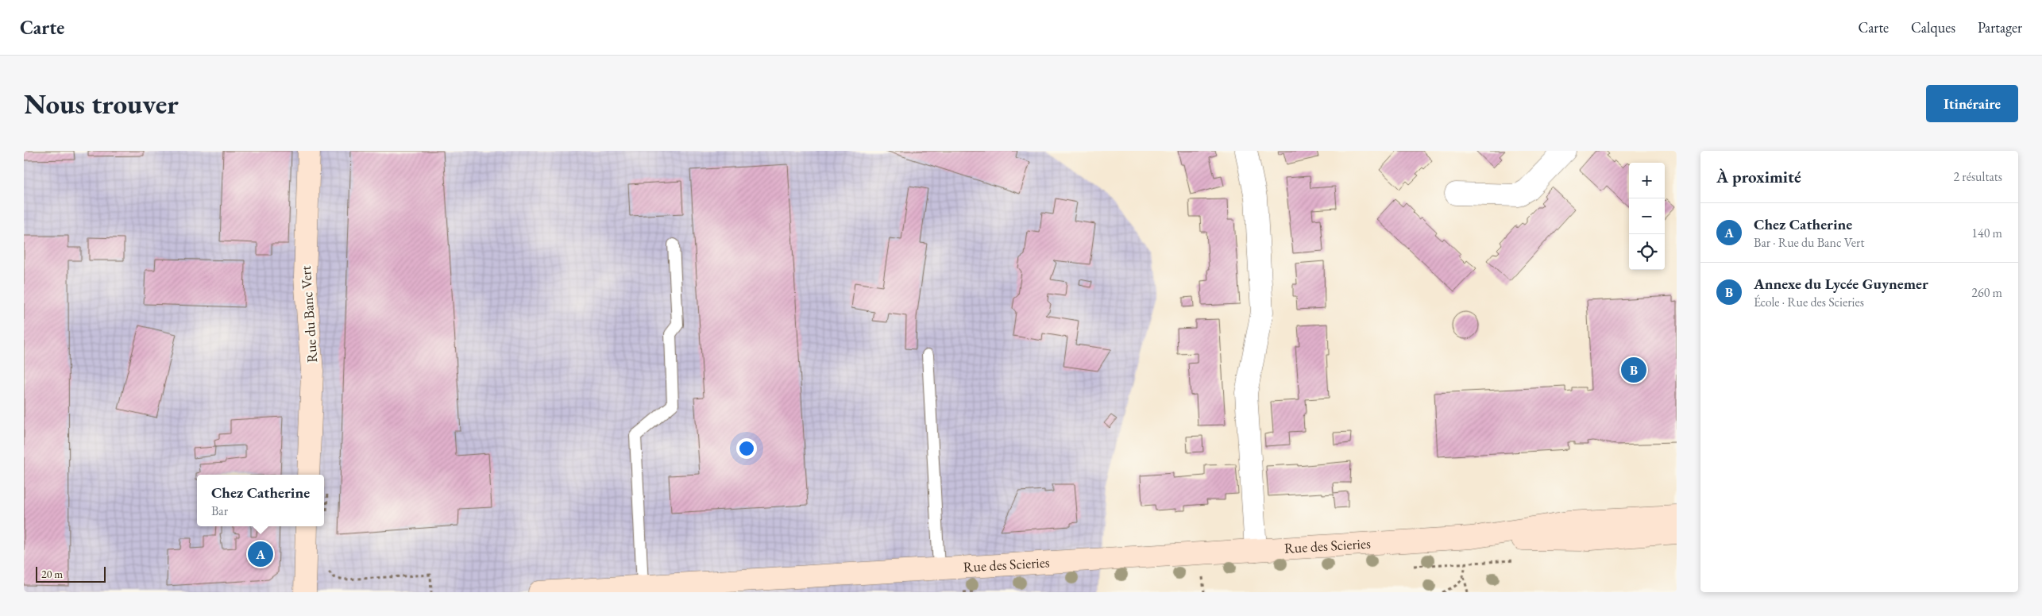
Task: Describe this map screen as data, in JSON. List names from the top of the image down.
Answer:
{
  "streets": {
    "street": ["Rue du Banc Vert", "Rue des Scieries"]
  },
  "scale_bar": "20 m",
  "page": {
    "header": "Carte",
    "nav": ["Carte", "Calques", "Partager"],
    "buttons": "Itinéraire",
    "title": "Nous trouver",
    "heading": ["À proximité", "2 résultats"],
    "map_buttons": ["+", "−"],
    "list": [
      {
        "mark": "A",
        "name": "Chez Catherine",
        "note": "Bar · Rue du Banc Vert",
        "value": "140 m"
      },
      {
        "mark": "B",
        "name": "Annexe du Lycée Guynemer",
        "note": "École · Rue des Scieries",
        "value": "260 m"
      }
    ],
    "pins": ["B", "A"],
    "popup": ["Chez Catherine", "Bar"],
    "scale": "20 m"
  }
}
